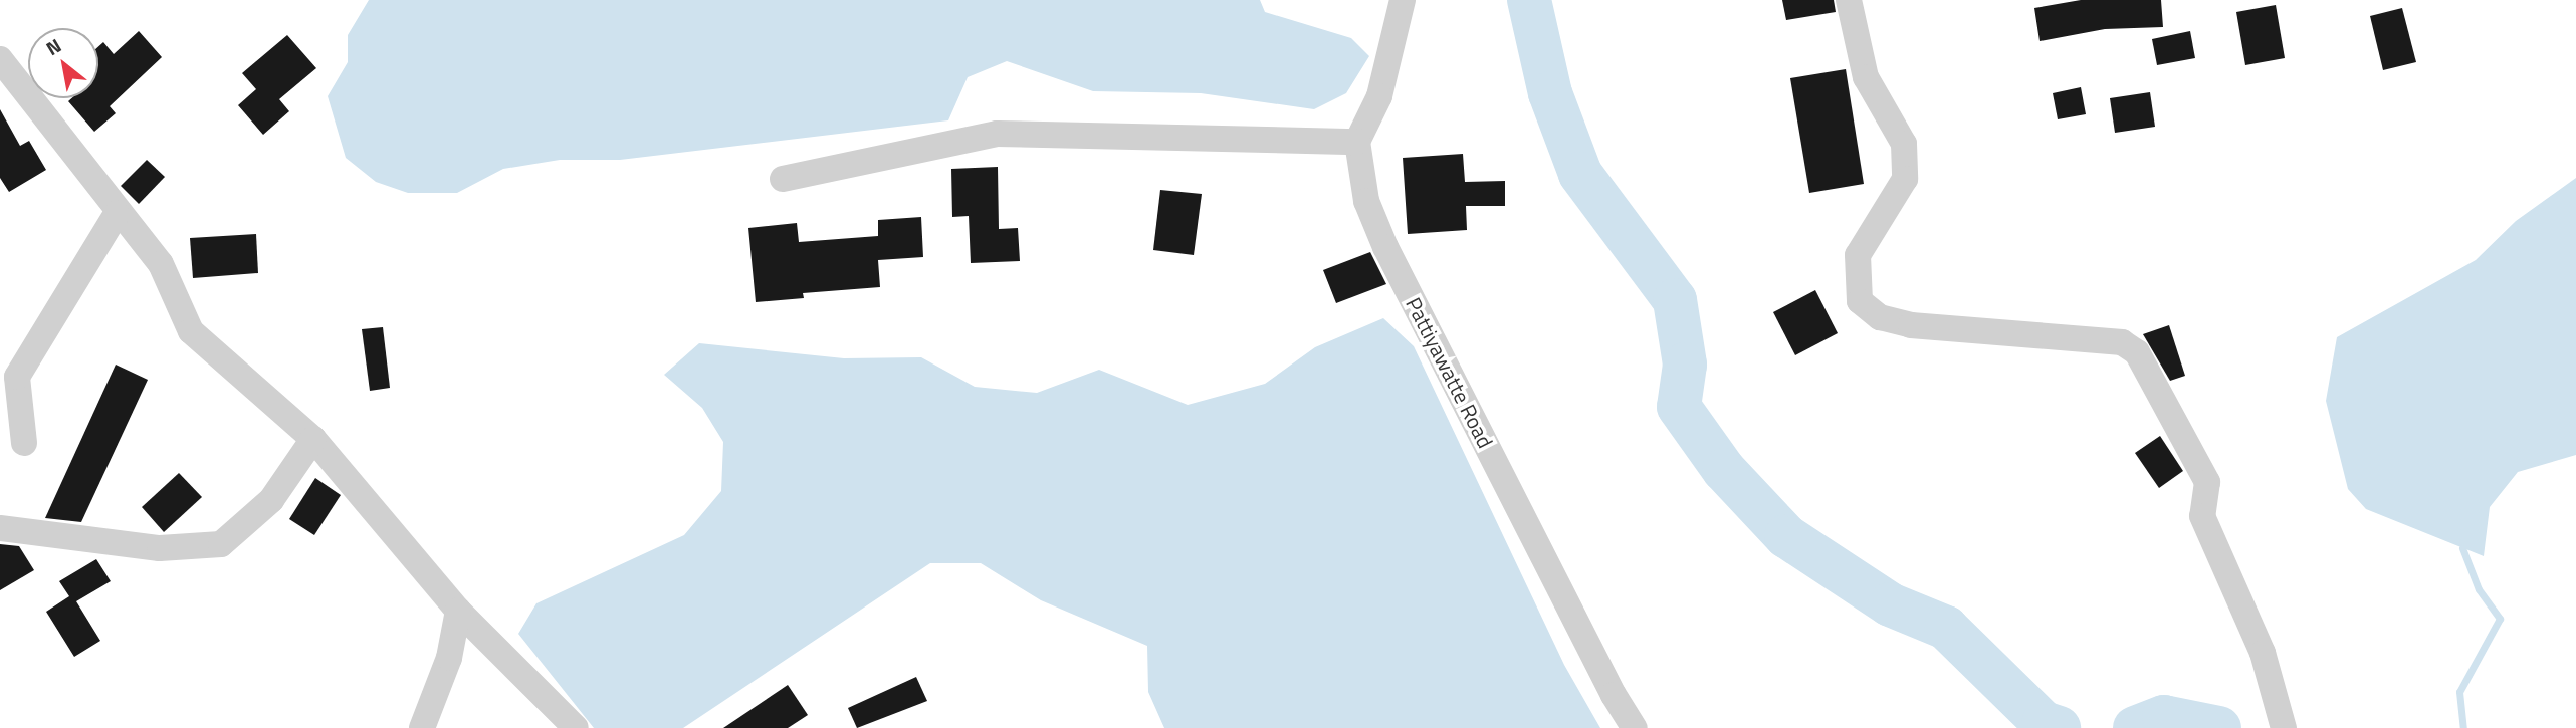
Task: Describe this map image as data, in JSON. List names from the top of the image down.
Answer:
{
  "streets": {
    "street": ["Pattiyawatte Road"]
  },
  "north": "top left"
}
